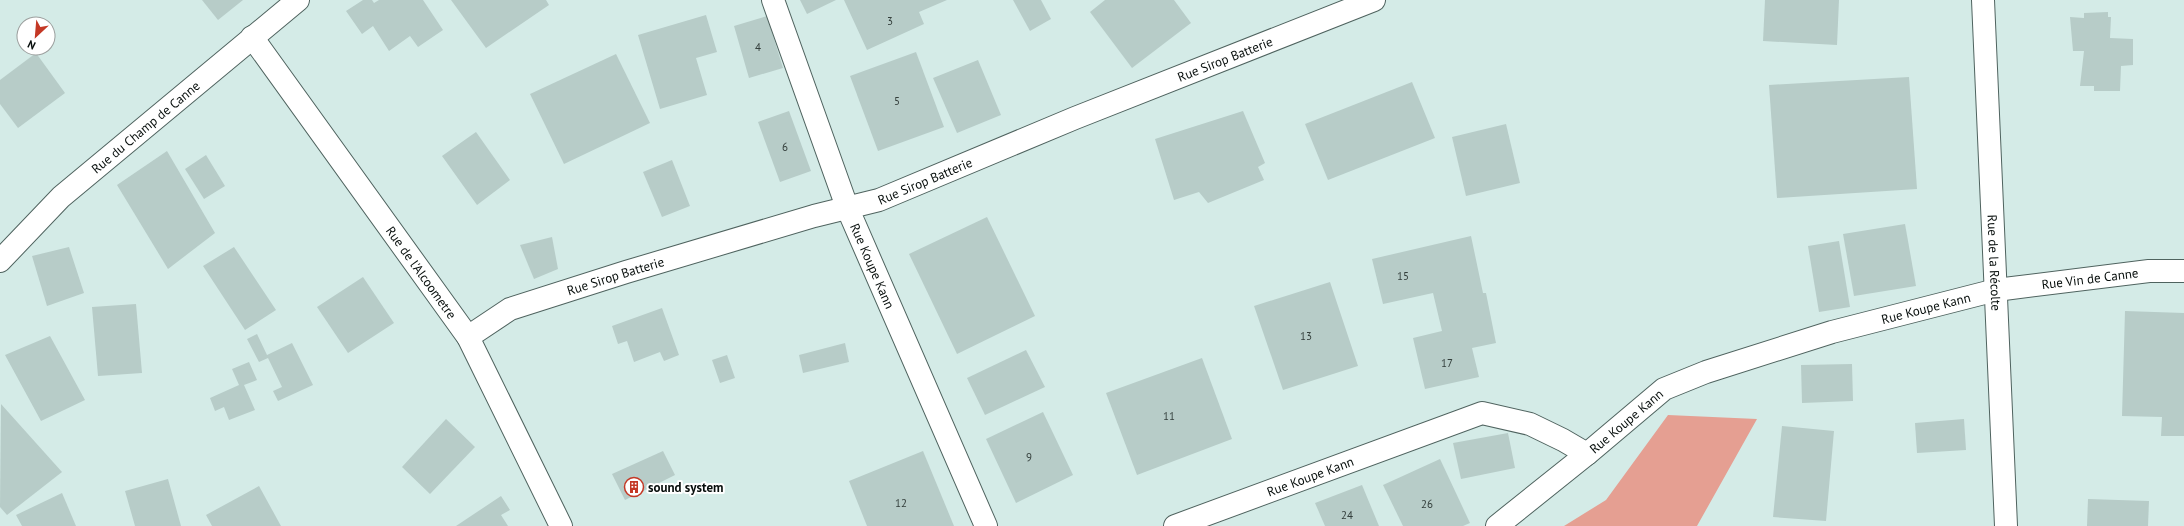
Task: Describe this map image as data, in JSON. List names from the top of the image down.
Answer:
{
  "streets": {
    "street": [
      "Rue Sirop Batterie",
      "Rue du Champ de Canne",
      "Rue de la Récolte",
      "Rue Koupe Kann",
      "Rue de l'Alcoometre",
      "Rue Vin de Canne"
    ]
  },
  "crossings": [
    ["Rue Sirop Batterie", "Rue Koupe Kann"],
    ["Rue Sirop Batterie", "Rue de l'Alcoometre"],
    ["Rue du Champ de Canne", "Rue de l'Alcoometre"],
    ["Rue de la Récolte", "Rue Koupe Kann"],
    ["Rue de la Récolte", "Rue Vin de Canne"],
    ["Rue Koupe Kann", "Rue Vin de Canne"]
  ],
  "places": {
    "building": ["sound system"]
  },
  "house_numbers": [
    "3",
    "4",
    "5",
    "6",
    "15",
    "13",
    "17",
    "11",
    "9",
    "12",
    "26",
    "24"
  ],
  "north": "bottom left"
}
